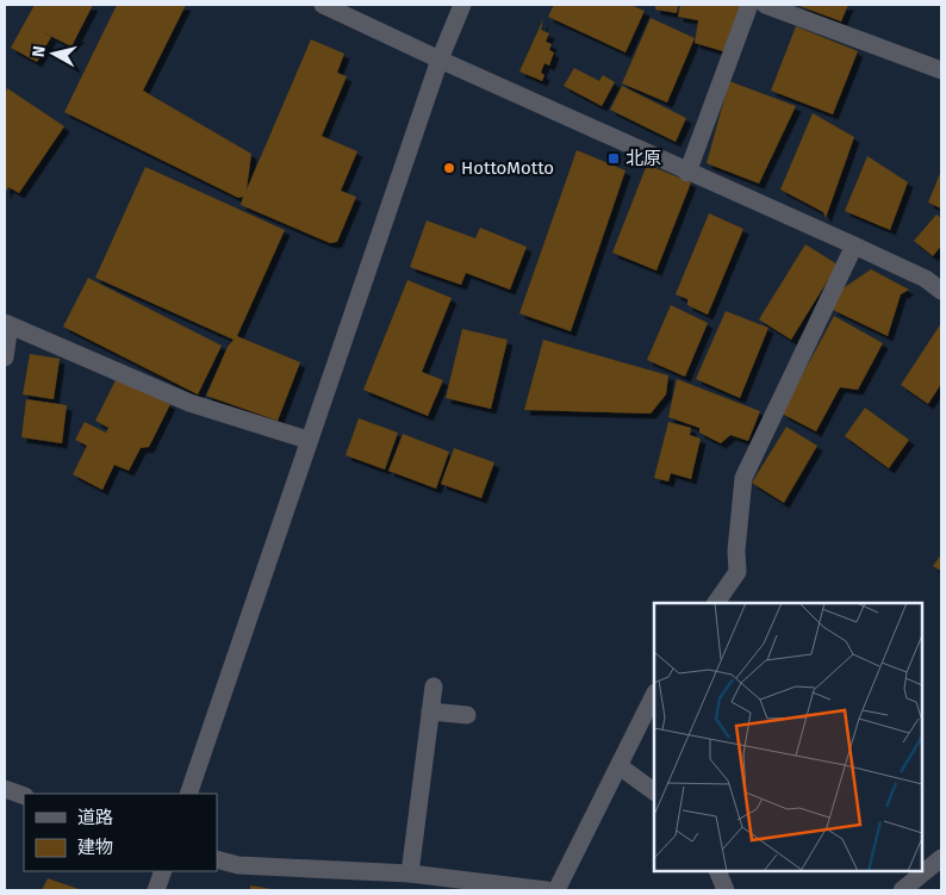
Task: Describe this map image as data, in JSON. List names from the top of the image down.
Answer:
{
  "places": {
    "transit": ["北原"],
    "other": ["HottoMotto"]
  },
  "legend": ["道路", "建物"],
  "north": "left"
}
